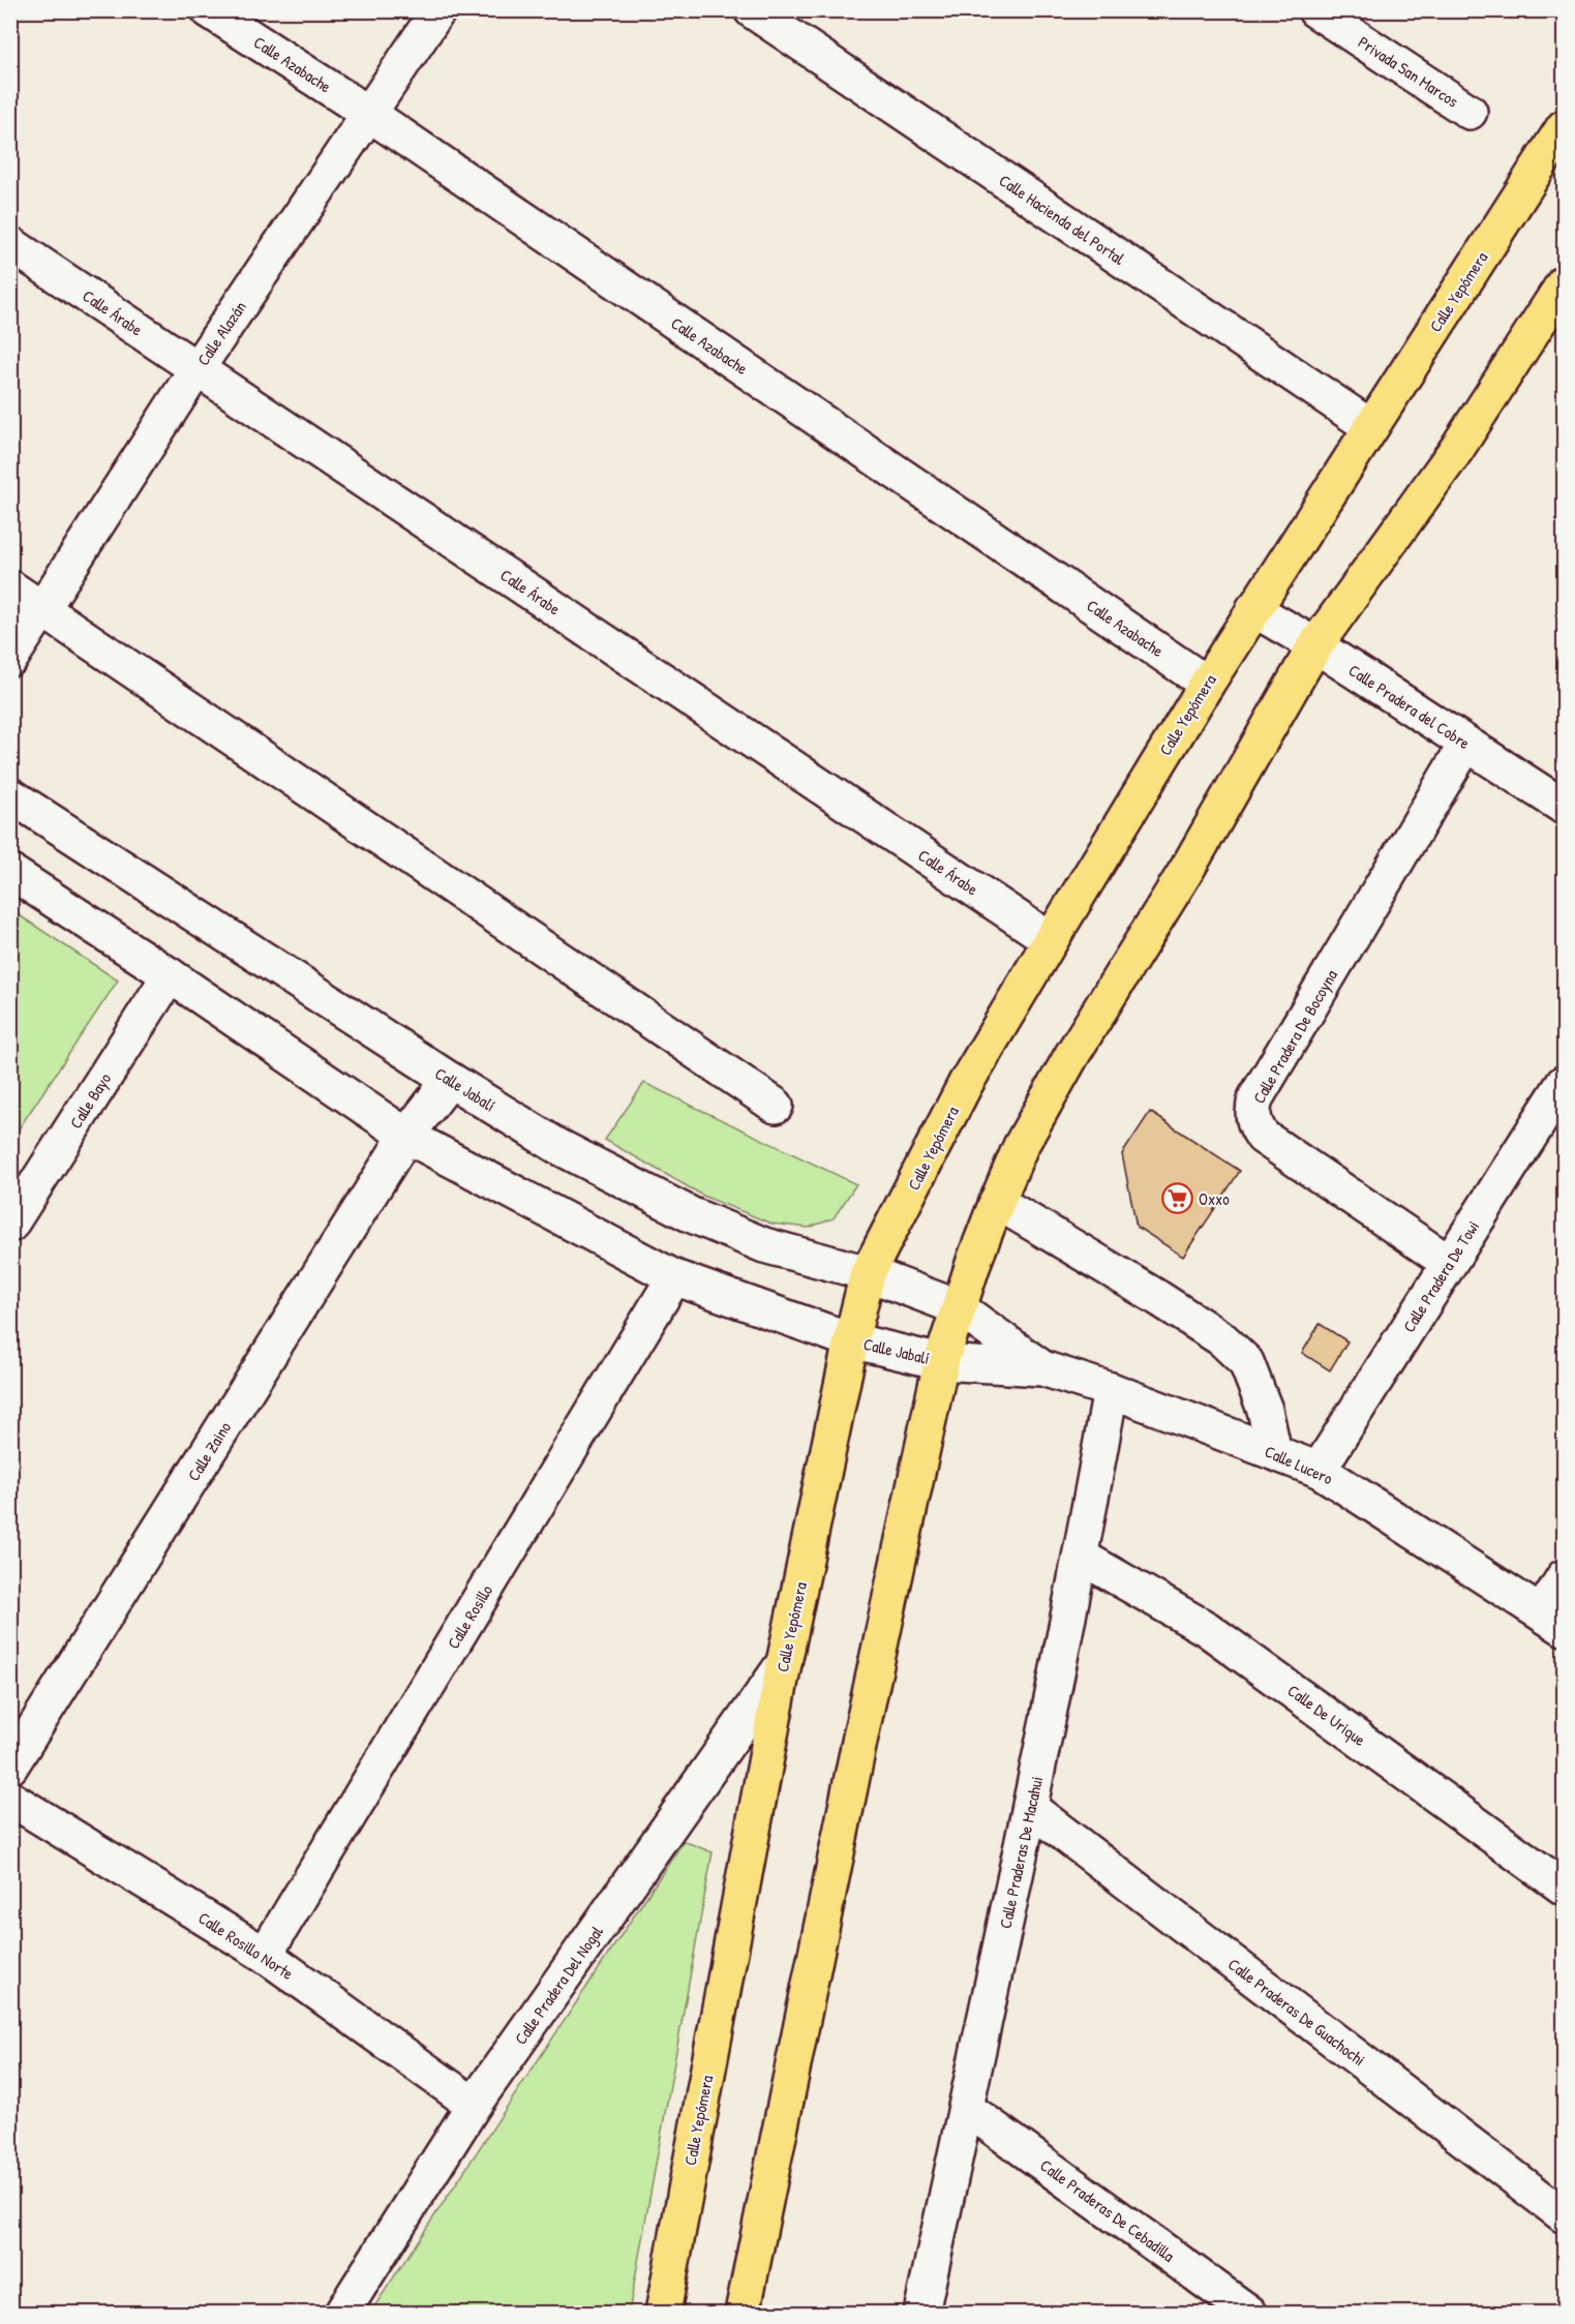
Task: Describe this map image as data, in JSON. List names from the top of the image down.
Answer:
{
  "streets": {
    "main road": ["Calle Yepómera"],
    "street": [
      "Calle Azabache",
      "Privada San Marcos",
      "Calle Hacienda del Portal",
      "Calle Árabe",
      "Calle Alazán",
      "Calle Pradera del Cobre",
      "Calle Pradera De Bocoyna",
      "Calle Jabalí",
      "Calle Bayo",
      "Calle Pradera De Towi",
      "Calle Zaino",
      "Calle Lucero",
      "Calle Rosillo",
      "Calle De Urique",
      "Calle Praderas De Macahui",
      "Calle Rosillo Norte",
      "Calle Pradera Del Nogal",
      "Calle Praderas De Guachochi",
      "Calle Praderas De Cebadilla"
    ]
  },
  "crossings": [
    ["Calle Azabache", "Calle Yepómera"],
    ["Calle Azabache", "Calle Alazán"],
    ["Calle Hacienda del Portal", "Calle Yepómera"],
    ["Calle Yepómera", "Calle Árabe"],
    ["Calle Yepómera", "Calle Pradera del Cobre"],
    ["Calle Yepómera", "Calle Jabalí"],
    ["Calle Yepómera", "Calle Pradera Del Nogal"],
    ["Calle Árabe", "Calle Alazán"],
    ["Calle Pradera del Cobre", "Calle Pradera De Bocoyna"],
    ["Calle Pradera De Bocoyna", "Calle Pradera De Towi"],
    ["Calle Jabalí", "Calle Bayo"],
    ["Calle Jabalí", "Calle Zaino"],
    ["Calle Jabalí", "Calle Lucero"],
    ["Calle Jabalí", "Calle Rosillo"],
    ["Calle Pradera De Towi", "Calle Lucero"],
    ["Calle Lucero", "Calle Praderas De Macahui"],
    ["Calle Rosillo", "Calle Rosillo Norte"],
    ["Calle De Urique", "Calle Praderas De Macahui"],
    ["Calle Praderas De Macahui", "Calle Praderas De Guachochi"],
    ["Calle Praderas De Macahui", "Calle Praderas De Cebadilla"],
    ["Calle Rosillo Norte", "Calle Pradera Del Nogal"]
  ],
  "places": {
    "supermarket": ["Oxxo"]
  }
}
